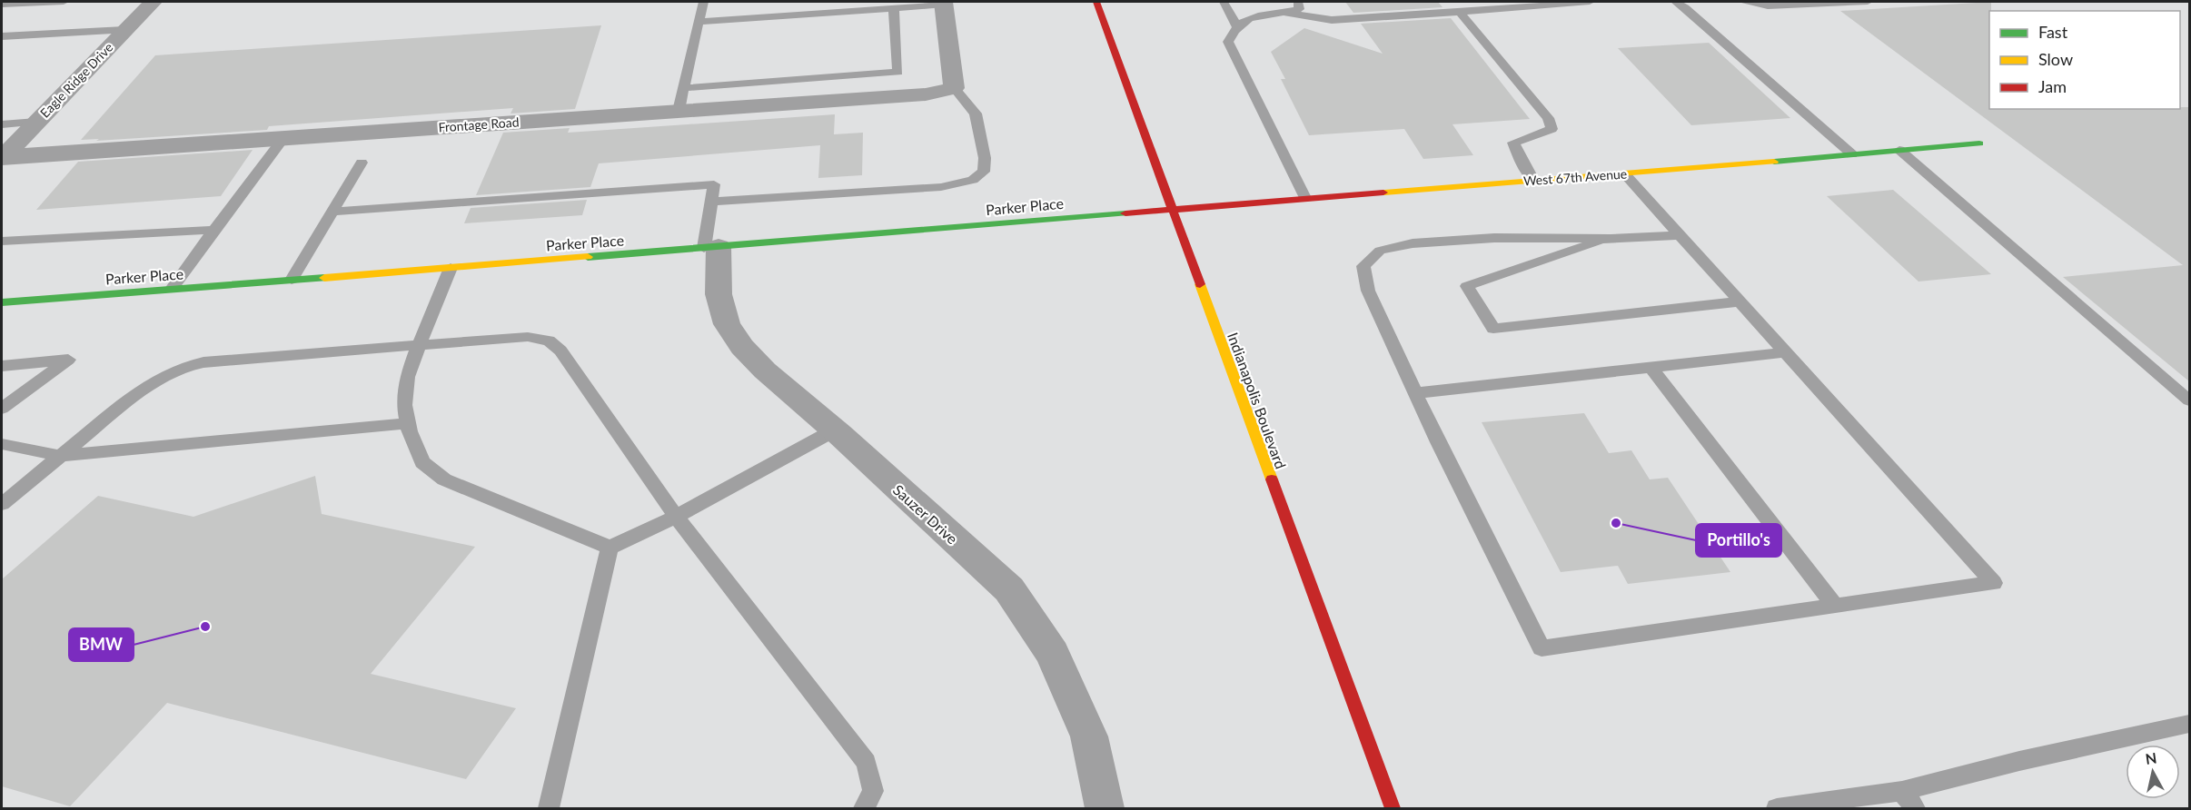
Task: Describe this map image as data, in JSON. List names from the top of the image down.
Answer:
{
  "streets": {
    "main road": ["West 67th Avenue", "Parker Place", "Indianapolis Boulevard"],
    "street": ["Eagle Ridge Drive", "Frontage Road", "Sauzer Drive"]
  },
  "crossings": [
    ["Eagle Ridge Drive", "Frontage Road"],
    ["West 67th Avenue", "Parker Place"],
    ["West 67th Avenue", "Indianapolis Boulevard"],
    ["Parker Place", "Indianapolis Boulevard"],
    ["Parker Place", "Sauzer Drive"]
  ],
  "places": ["Portillo's", "BMW"],
  "legend": ["Fast", "Slow", "Jam"],
  "north": "top"
}
